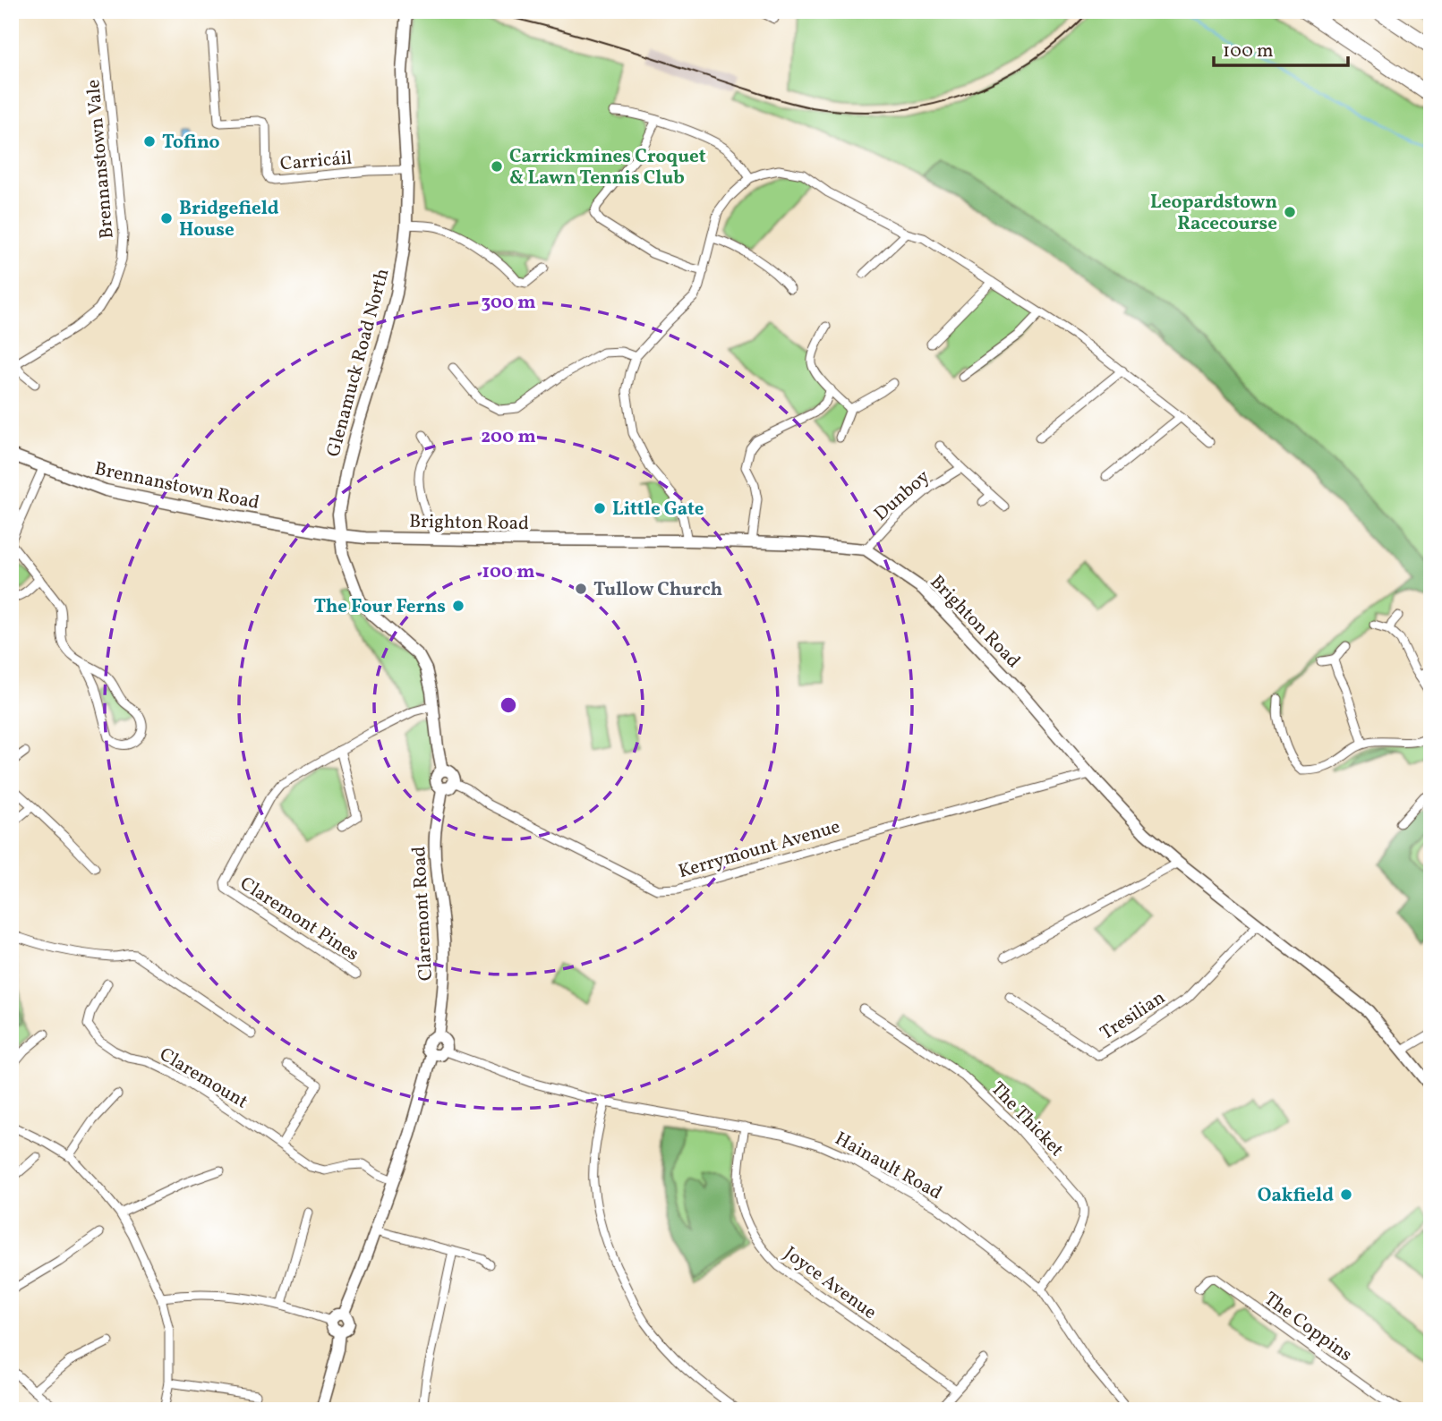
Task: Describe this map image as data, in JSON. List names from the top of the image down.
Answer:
{
  "streets": {
    "street": [
      "Brennanstown Vale",
      "Carricáil",
      "Glenamuck Road North",
      "Brennanstown Road",
      "Dunboy",
      "Brighton Road",
      "Kerrymount Avenue",
      "Claremont Road",
      "Claremont Pines",
      "Tresilian",
      "Claremount",
      "The Thicket",
      "Hainault Road",
      "Joyce Avenue",
      "The Coppins"
    ]
  },
  "crossings": [
    ["Carricáil", "Glenamuck Road North"],
    ["Glenamuck Road North", "Brennanstown Road"],
    ["Glenamuck Road North", "Brighton Road"],
    ["Brennanstown Road", "Brighton Road"],
    ["Dunboy", "Brighton Road"],
    ["Brighton Road", "Kerrymount Avenue"],
    ["Brighton Road", "Tresilian"],
    ["Kerrymount Avenue", "Claremont Road"],
    ["Claremont Road", "Hainault Road"],
    ["The Thicket", "Hainault Road"],
    ["Hainault Road", "Joyce Avenue"]
  ],
  "places": [
    "Tofino",
    "Carrickmines Croquet & Lawn Tennis Club",
    "Leopardstown Racecourse",
    "Bridgefield House",
    "Little Gate",
    "Tullow Church",
    "The Four Ferns",
    "Oakfield"
  ],
  "scale_bar": "100 m",
  "rings": ["300 m", "200 m", "100 m"]
}
